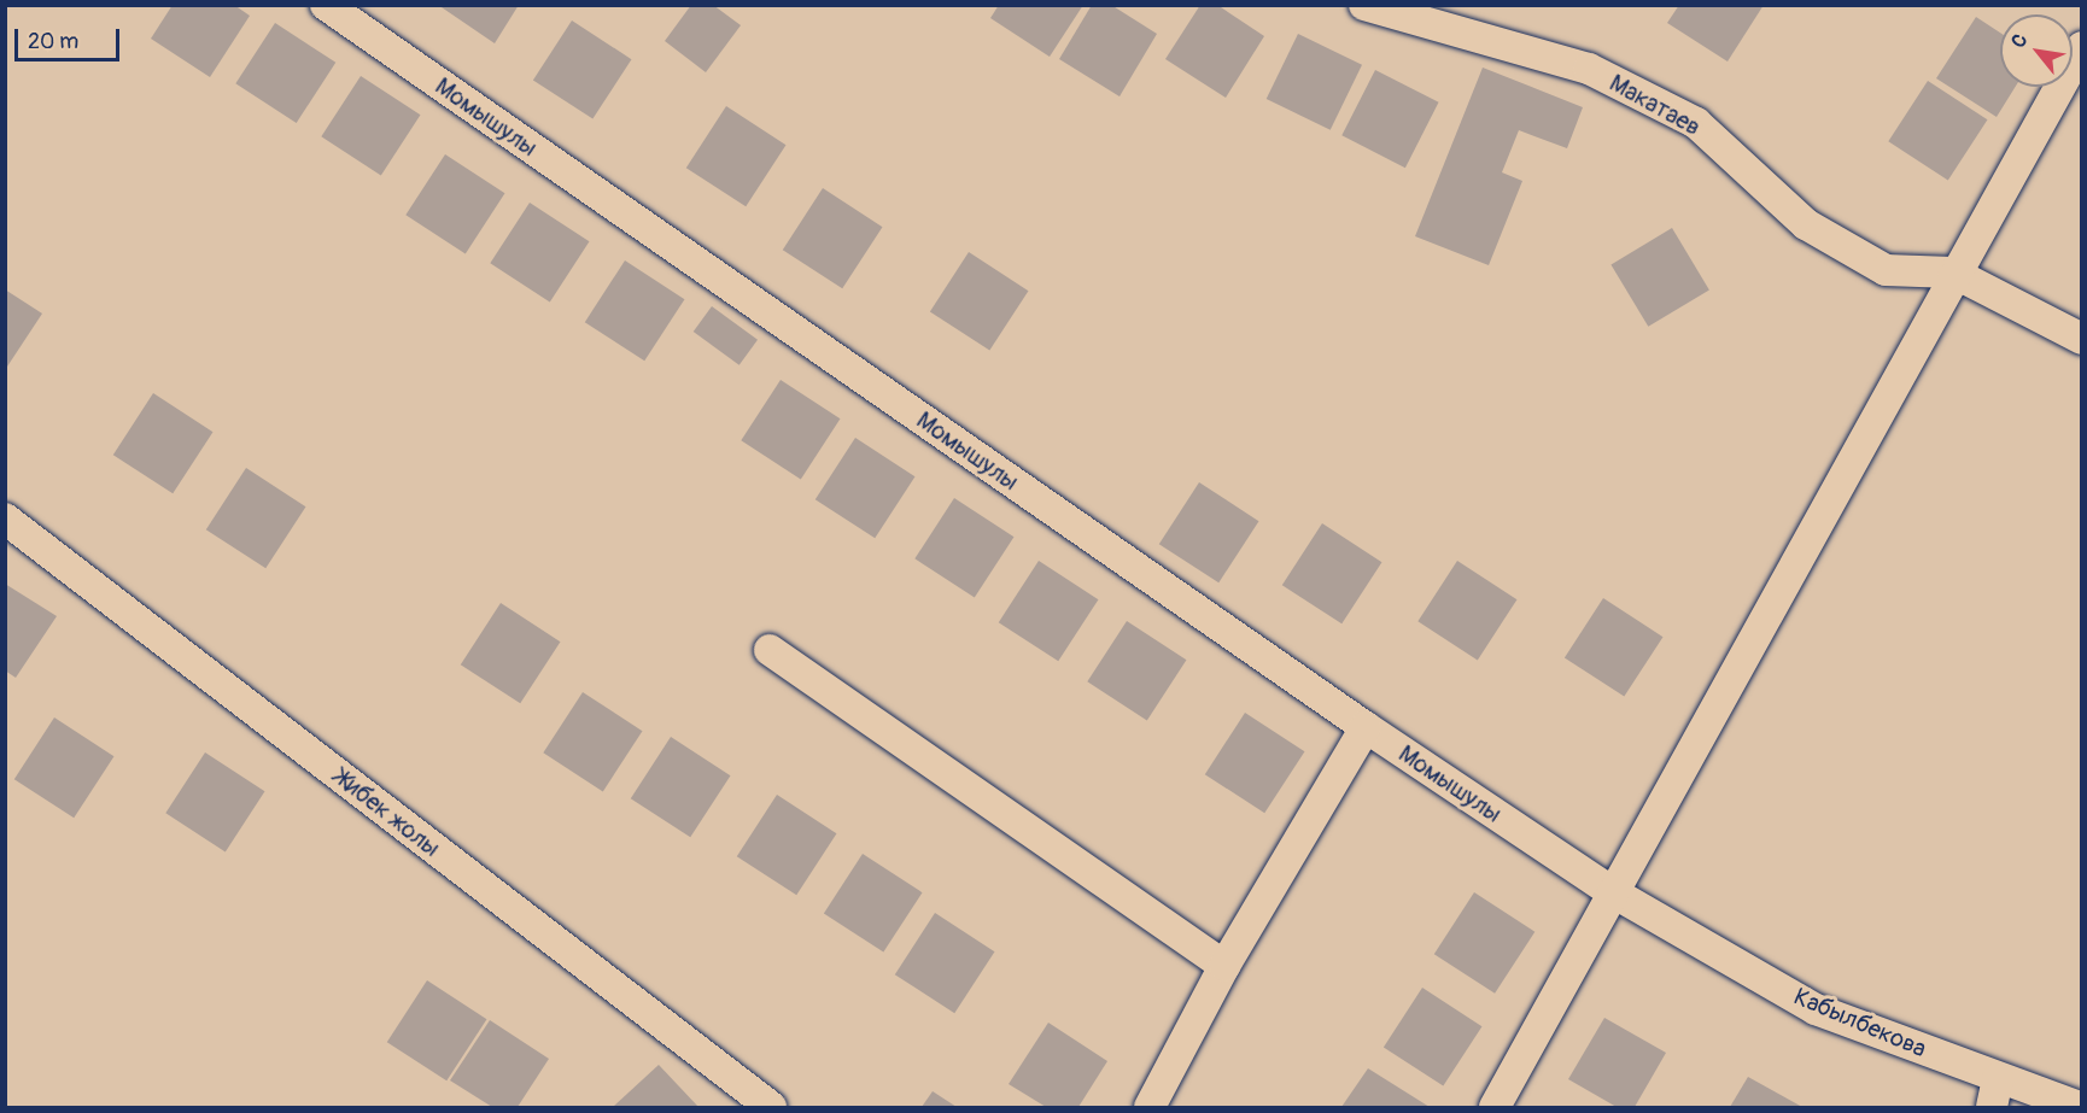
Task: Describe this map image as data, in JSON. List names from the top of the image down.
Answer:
{
  "streets": {
    "street": [
      "Макатаев",
      "Момышулы",
      "Жибек жолы",
      "Кабылбекова"
    ]
  },
  "crossings": [
    ["Момышулы", "Кабылбекова"]
  ],
  "scale_bar": "20 m",
  "north": "top left"
}
